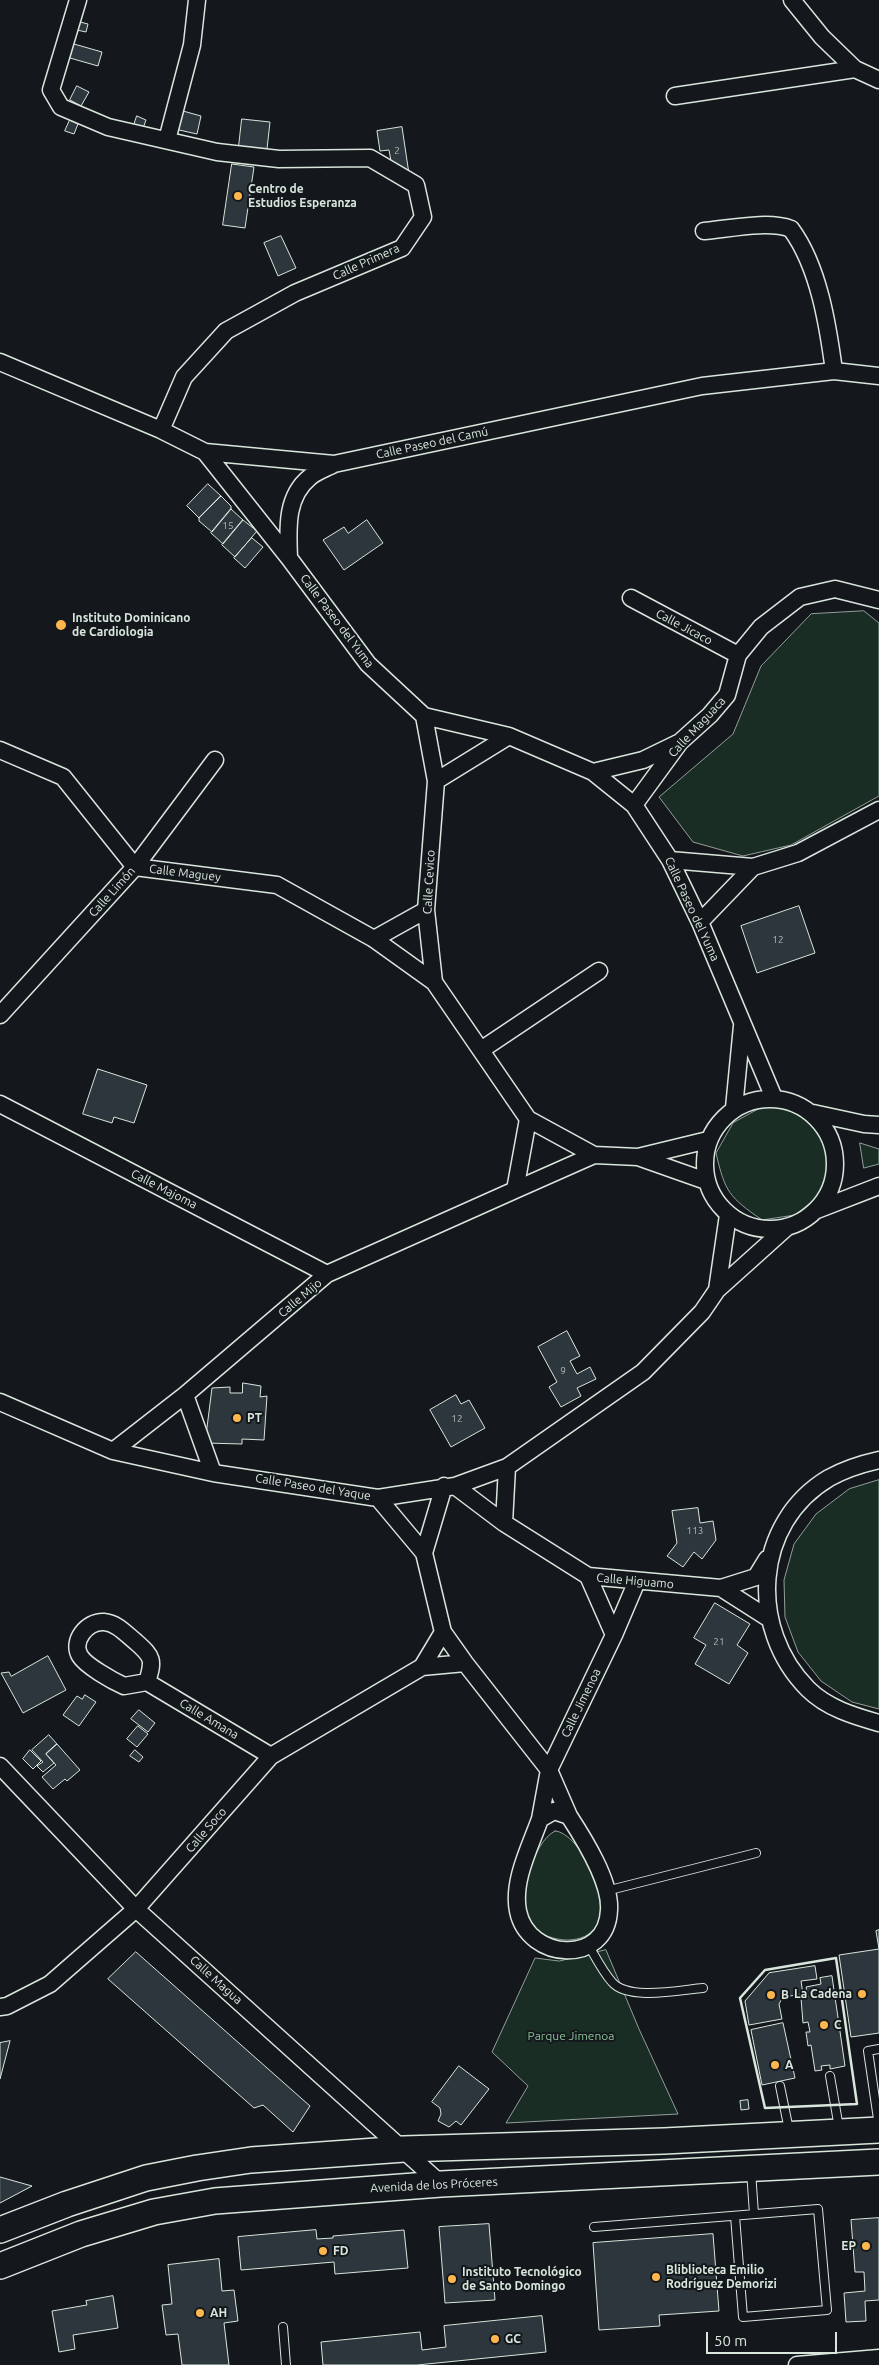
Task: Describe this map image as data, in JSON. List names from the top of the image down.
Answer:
{
  "streets": {
    "main road": ["Avenida de los Próceres"],
    "street": [
      "Calle Primera",
      "Calle Paseo del Camú",
      "Calle Paseo del Yuma",
      "Calle Jicaco",
      "Calle Maguaca",
      "Calle Maguey",
      "Calle Cevico",
      "Calle Limón",
      "Calle Majoma",
      "Calle Mijo",
      "Calle Paseo del Yaque",
      "Calle Higuamo",
      "Calle Jimenoa",
      "Calle Amana",
      "Calle Soco",
      "Calle Magua"
    ]
  },
  "crossings": [
    ["Calle Primera", "Calle Paseo del Camú"],
    ["Calle Paseo del Camú", "Calle Paseo del Yuma"],
    ["Calle Paseo del Yuma", "Calle Maguaca"],
    ["Calle Paseo del Yuma", "Calle Maguey"],
    ["Calle Paseo del Yuma", "Calle Cevico"],
    ["Calle Paseo del Yuma", "Calle Paseo del Yaque"],
    ["Calle Jicaco", "Calle Maguaca"],
    ["Calle Maguey", "Calle Cevico"],
    ["Calle Maguey", "Calle Limón"],
    ["Calle Maguey", "Calle Mijo"],
    ["Calle Maguey", "Calle Paseo del Yaque"],
    ["Calle Majoma", "Calle Mijo"],
    ["Calle Mijo", "Calle Paseo del Yaque"],
    ["Calle Paseo del Yaque", "Calle Higuamo"],
    ["Calle Higuamo", "Calle Jimenoa"],
    ["Calle Amana", "Calle Soco"],
    ["Calle Soco", "Calle Magua"],
    ["Calle Magua", "Avenida de los Próceres"]
  ],
  "parks": ["Parque Jimenoa"],
  "places": [
    "Centro de Estudios Esperanza",
    "Instituto Dominicano de Cardiologia",
    "PT",
    "La Cadena",
    "B",
    "C",
    "A",
    "EP",
    "FD",
    "Bliblioteca Emilio Rodríguez Demorizi",
    "Instituto Tecnológico de Santo Domingo",
    "AH",
    "GC"
  ],
  "house_numbers": [
    "2",
    "15",
    "12",
    "9",
    "12",
    "113",
    "21"
  ],
  "scale_bar": "50 m"
}
